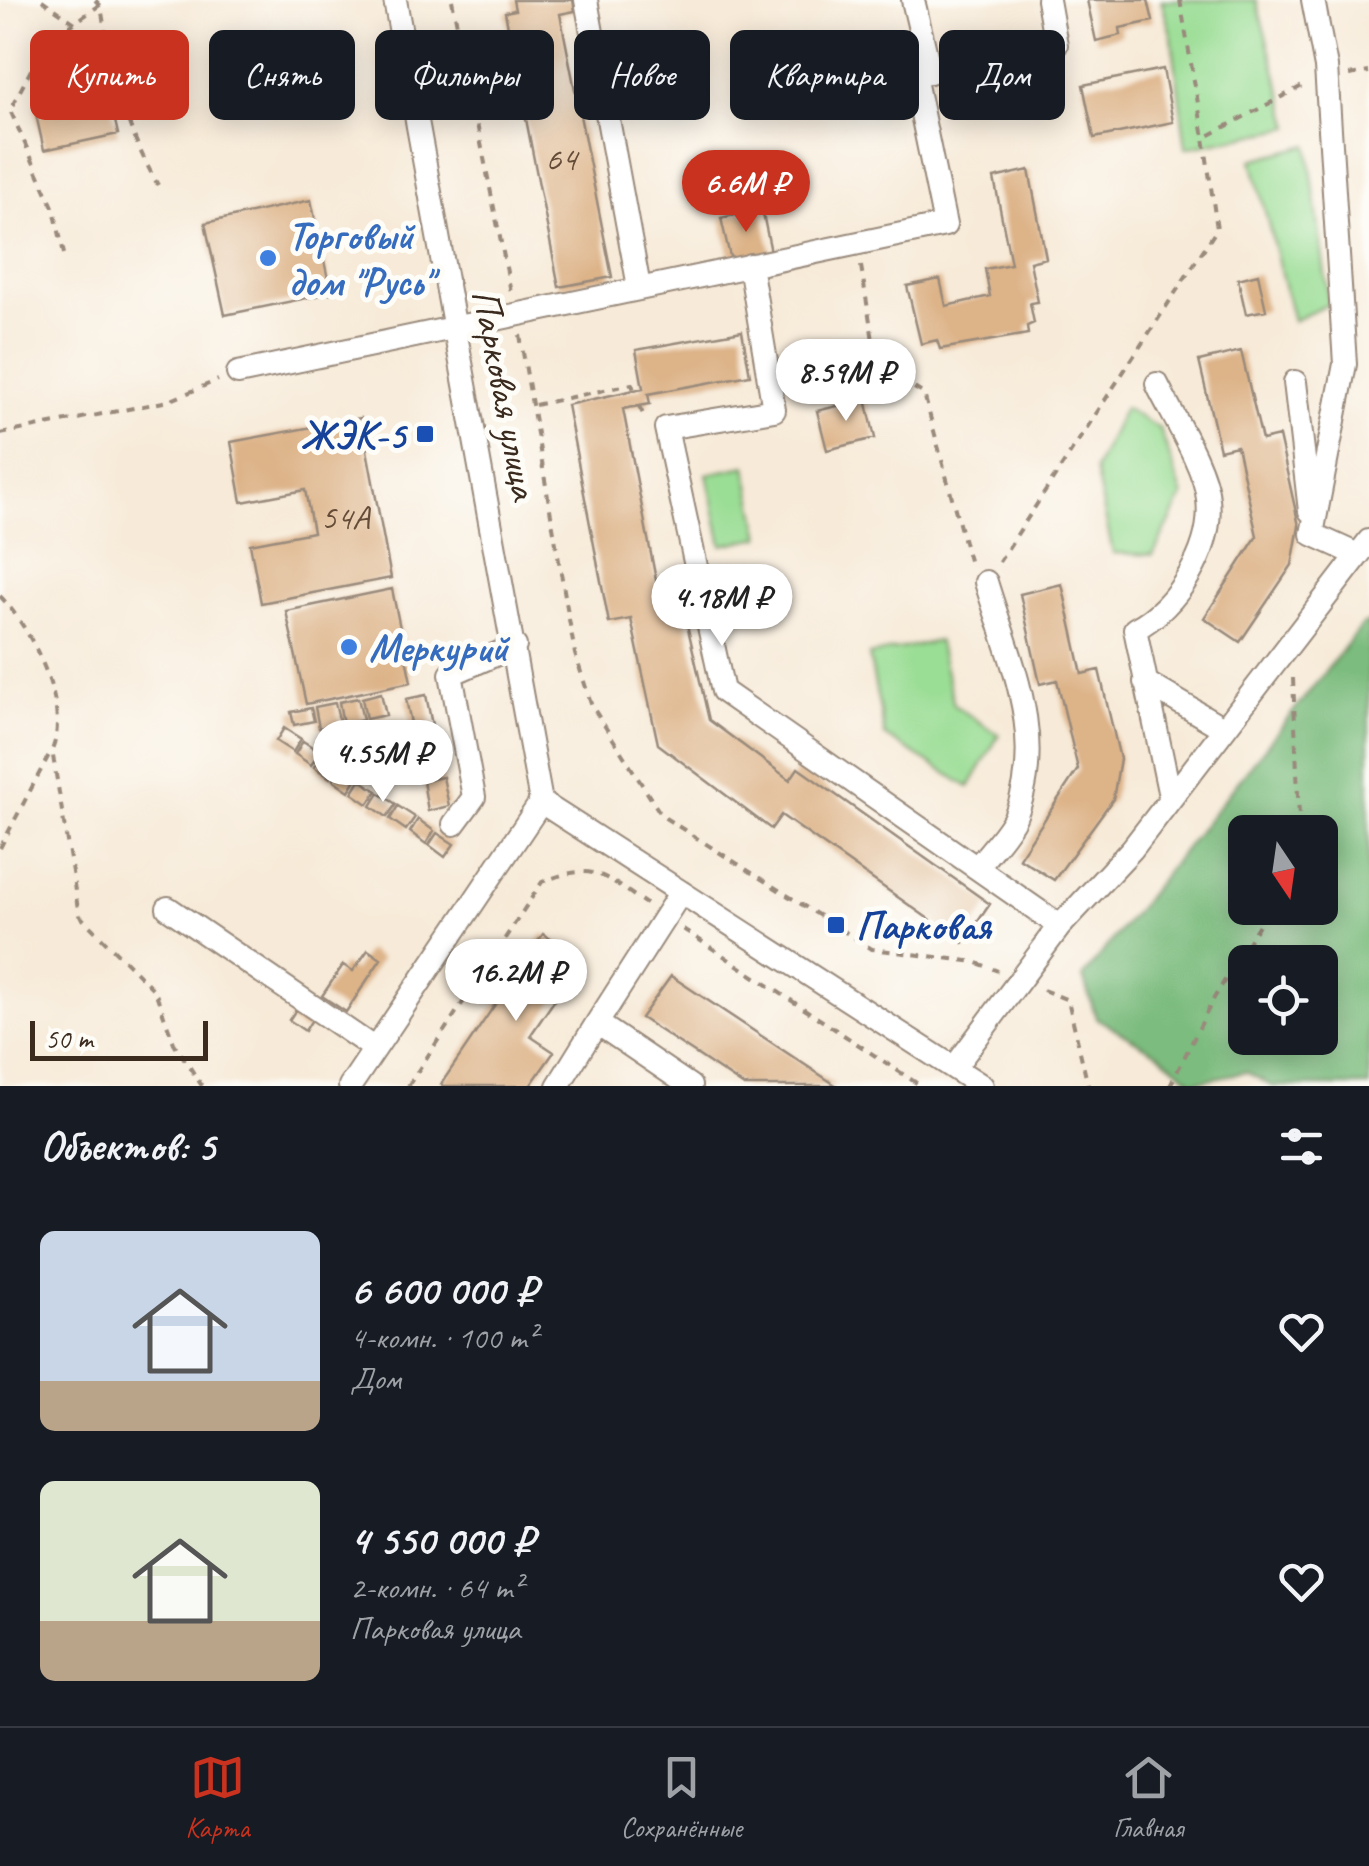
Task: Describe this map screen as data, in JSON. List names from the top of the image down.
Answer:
{
  "streets": {
    "street": ["Парковая улица"]
  },
  "places": {
    "other": ["Торговый дом \"Русь\"", "Меркурий"],
    "transit": ["ЖЭК-5", "Парковая"]
  },
  "house_numbers": ["64", "54А"],
  "scale_bar": "50 m",
  "north": "bottom",
  "page": {
    "chip": [
      "Купить",
      "Снять",
      "Фильтры",
      "Новое",
      "Квартира",
      "Дом"
    ],
    "price": [
      "6.6M ₽",
      "8.59M ₽",
      "4.18M ₽",
      "4.55M ₽",
      "16.2M ₽"
    ],
    "scale": "50 m",
    "heading": "Объектов: 5",
    "list": [
      {
        "name": "6 600 000 ₽",
        "note": "4-комн. · 100 m² · Дом"
      },
      {
        "name": "4 550 000 ₽",
        "note": "2-комн. · 64 m² · Парковая улица"
      }
    ],
    "tabs": ["Карта", "Сохранённые", "Главная"]
  }
}
